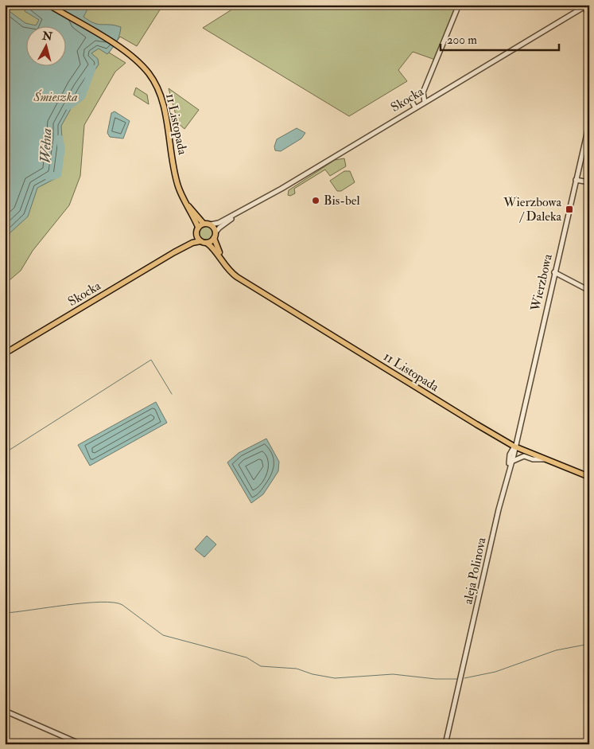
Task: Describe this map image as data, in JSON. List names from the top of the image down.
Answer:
{
  "streets": {
    "main road": ["Skocka", "11 Listopada"],
    "street": ["Wierzbowa", "aleja Polinova"]
  },
  "crossings": [
    ["Skocka", "11 Listopada"],
    ["11 Listopada", "Wierzbowa"],
    ["11 Listopada", "aleja Polinova"],
    ["Wierzbowa", "aleja Polinova"]
  ],
  "water": ["Wełna"],
  "parks": ["Śmieszka"],
  "places": {
    "other": ["Bis-bel"],
    "transit": ["Wierzbowa / Daleka"]
  },
  "scale_bar": "200 m",
  "north": "top"
}
